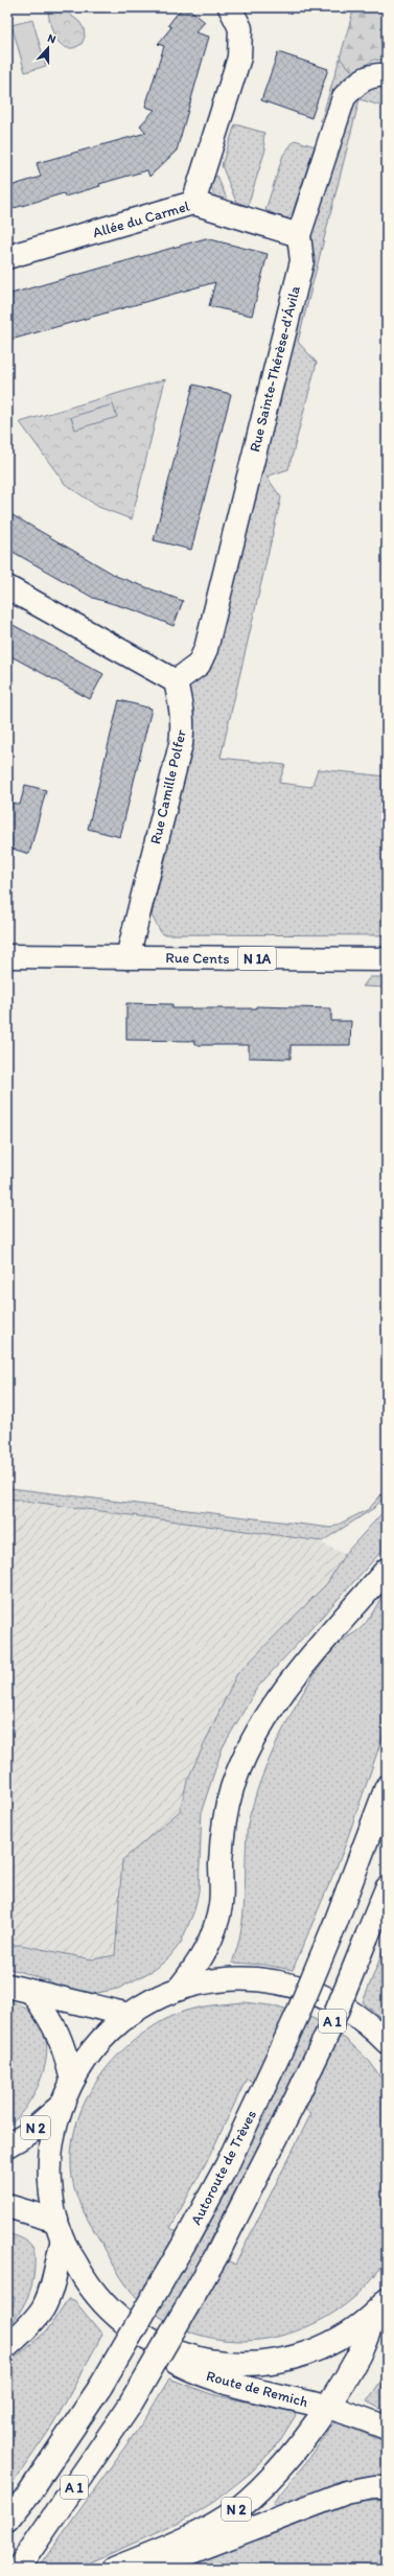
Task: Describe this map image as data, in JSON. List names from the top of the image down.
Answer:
{
  "streets": {
    "main road": [
      "Allée du Carmel",
      "Rue Sainte-Thérèse-d'Ávila",
      "Rue Camille Polfer",
      "Rue Cents",
      "N 1A",
      "A 1",
      "N 2",
      "Autoroute de Trèves",
      "Route de Remich"
    ]
  },
  "crossings": [
    ["Allée du Carmel", "Rue Sainte-Thérèse-d'Ávila"],
    ["Rue Sainte-Thérèse-d'Ávila", "Rue Camille Polfer"],
    ["Rue Camille Polfer", "Rue Cents"],
    ["N 2", "Route de Remich"]
  ],
  "north": "top"
}
